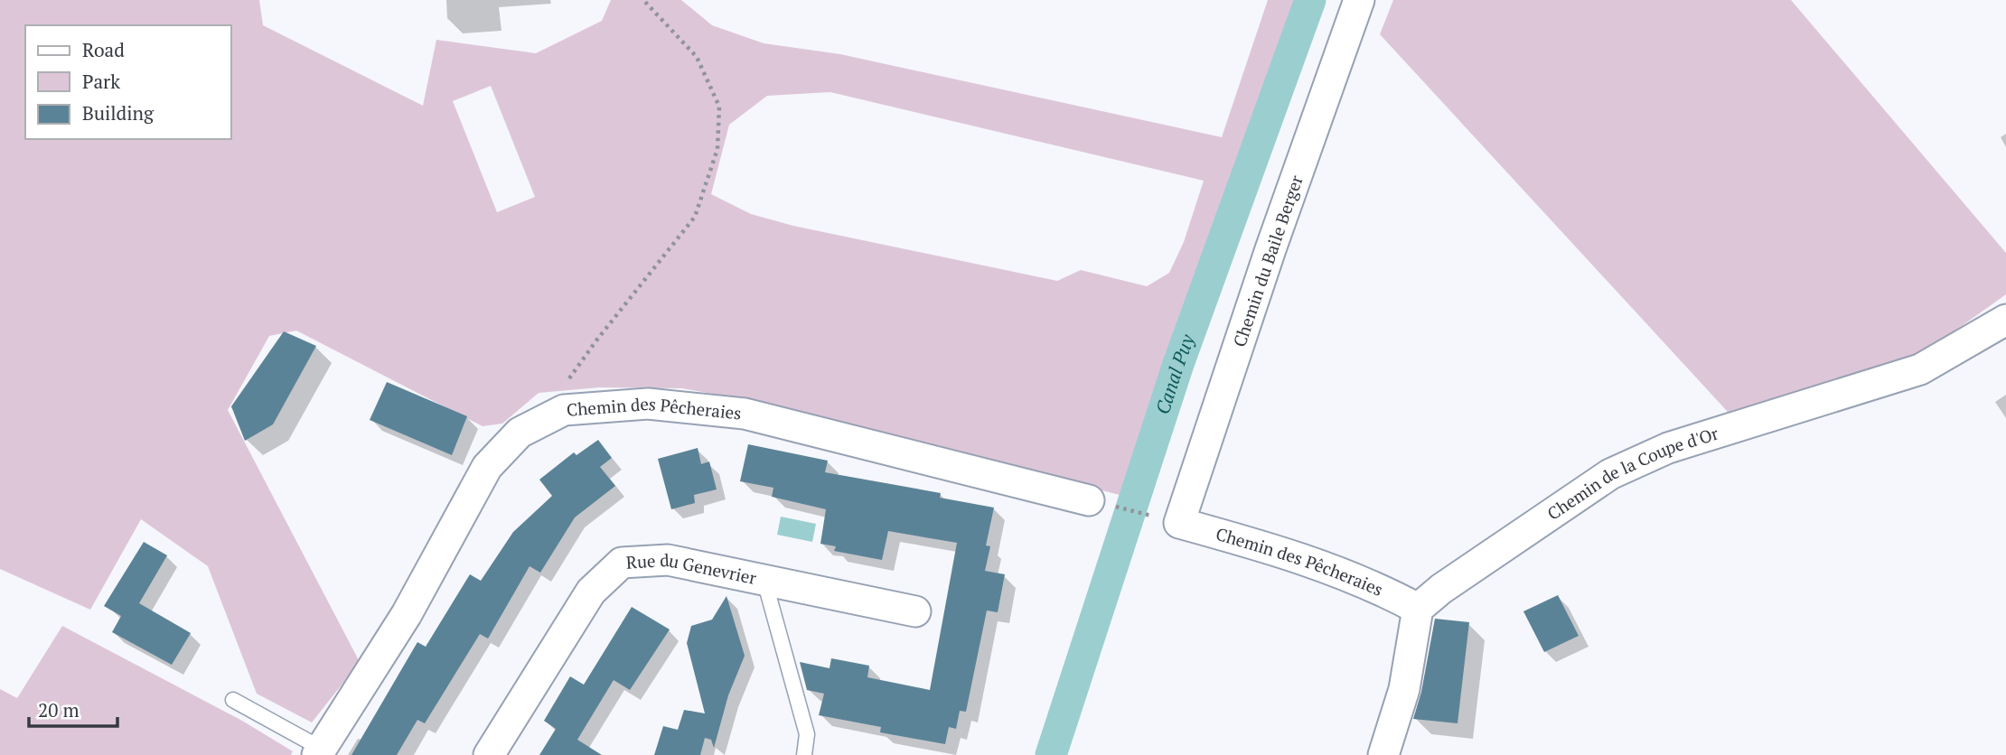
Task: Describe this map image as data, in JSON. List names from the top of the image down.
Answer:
{
  "streets": {
    "street": [
      "Chemin du Baile Berger",
      "Chemin des Pêcheraies",
      "Chemin de la Coupe d'Or",
      "Rue du Genevrier"
    ]
  },
  "crossings": [
    ["Chemin du Baile Berger", "Chemin des Pêcheraies"],
    ["Chemin des Pêcheraies", "Chemin de la Coupe d'Or"]
  ],
  "water": ["Canal Puy"],
  "legend": ["Road", "Park", "Building"],
  "scale_bar": "20 m"
}
